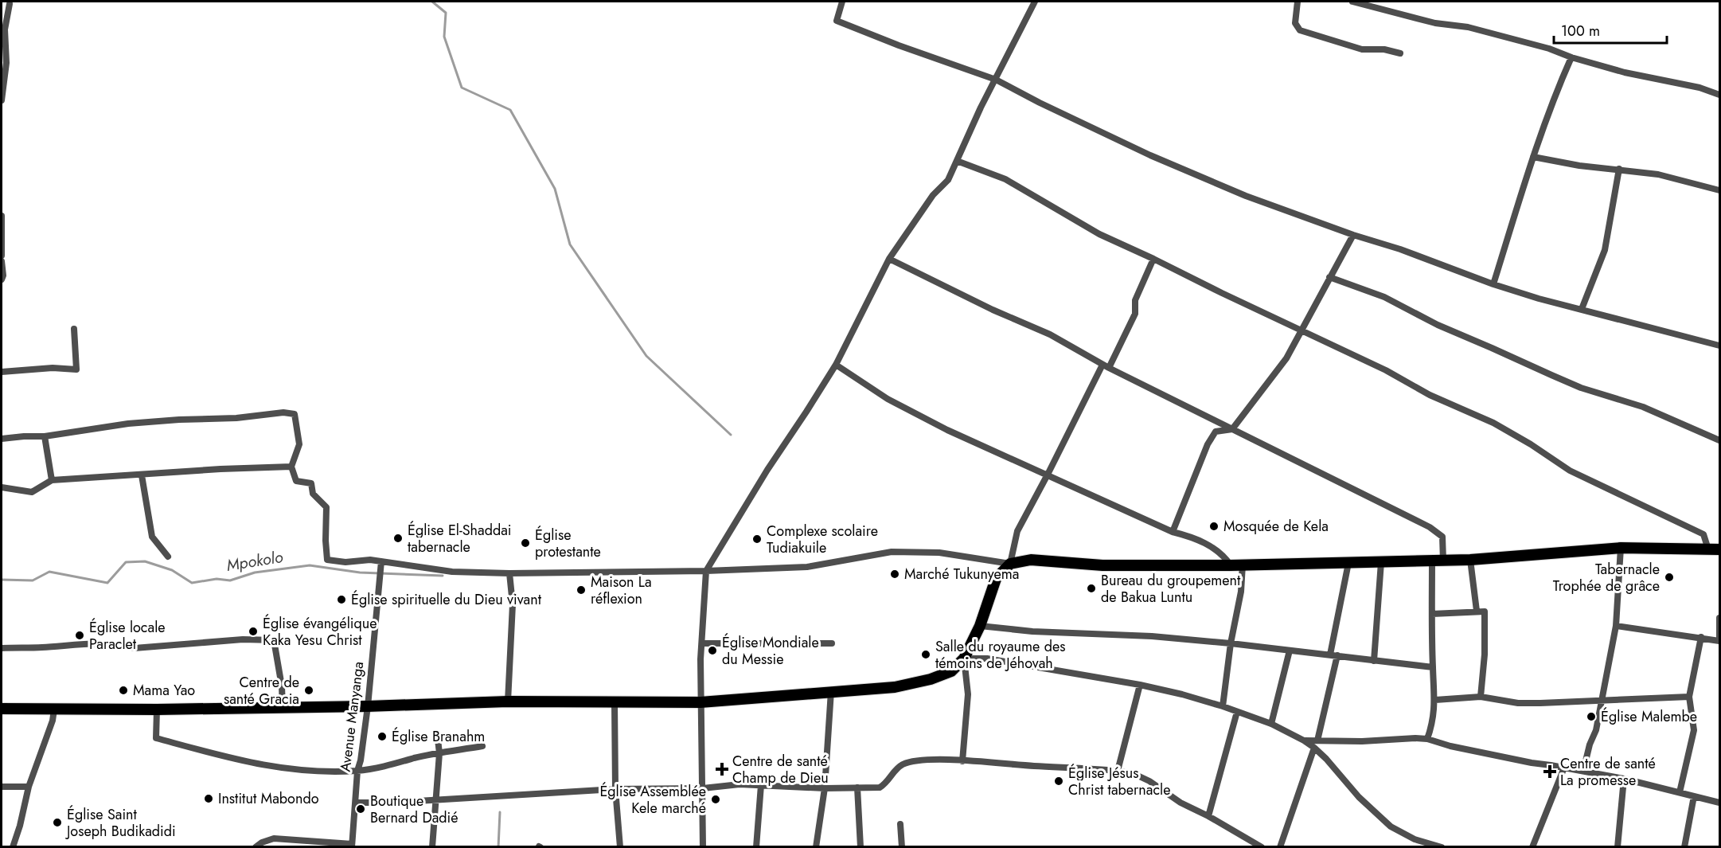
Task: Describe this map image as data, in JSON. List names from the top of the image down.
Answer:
{
  "streets": {
    "street": ["Avenue Manyanga"]
  },
  "water": ["Mpokolo"],
  "places": {
    "other": [
      "Mosquée de Kela",
      "Église El-Shaddai tabernacle",
      "Complexe scolaire Tudiakuile",
      "Église protestante",
      "Marché Tukunyema",
      "Tabernacle Trophée de grâce",
      "Bureau du groupement de Bakua Luntu",
      "Maison La réflexion",
      "Église spirituelle du Dieu vivant",
      "Église évangélique Kaka Yesu Christ",
      "Église locale Paraclet",
      "Église Mondiale du Messie",
      "Salle du royaume des témoins de Jéhovah",
      "Mama Yao",
      "Centre de santé Gracia",
      "Église Malembe",
      "Église Branahm",
      "Église Jésus Christ tabernacle",
      "Institut Mabondo",
      "Église Assemblée Kele marché",
      "Boutique Bernard Dadié",
      "Église Saint Joseph Budikadidi"
    ],
    "health": ["Centre de santé Champ de Dieu", "Centre de santé La promesse"]
  },
  "scale_bar": "100 m"
}
